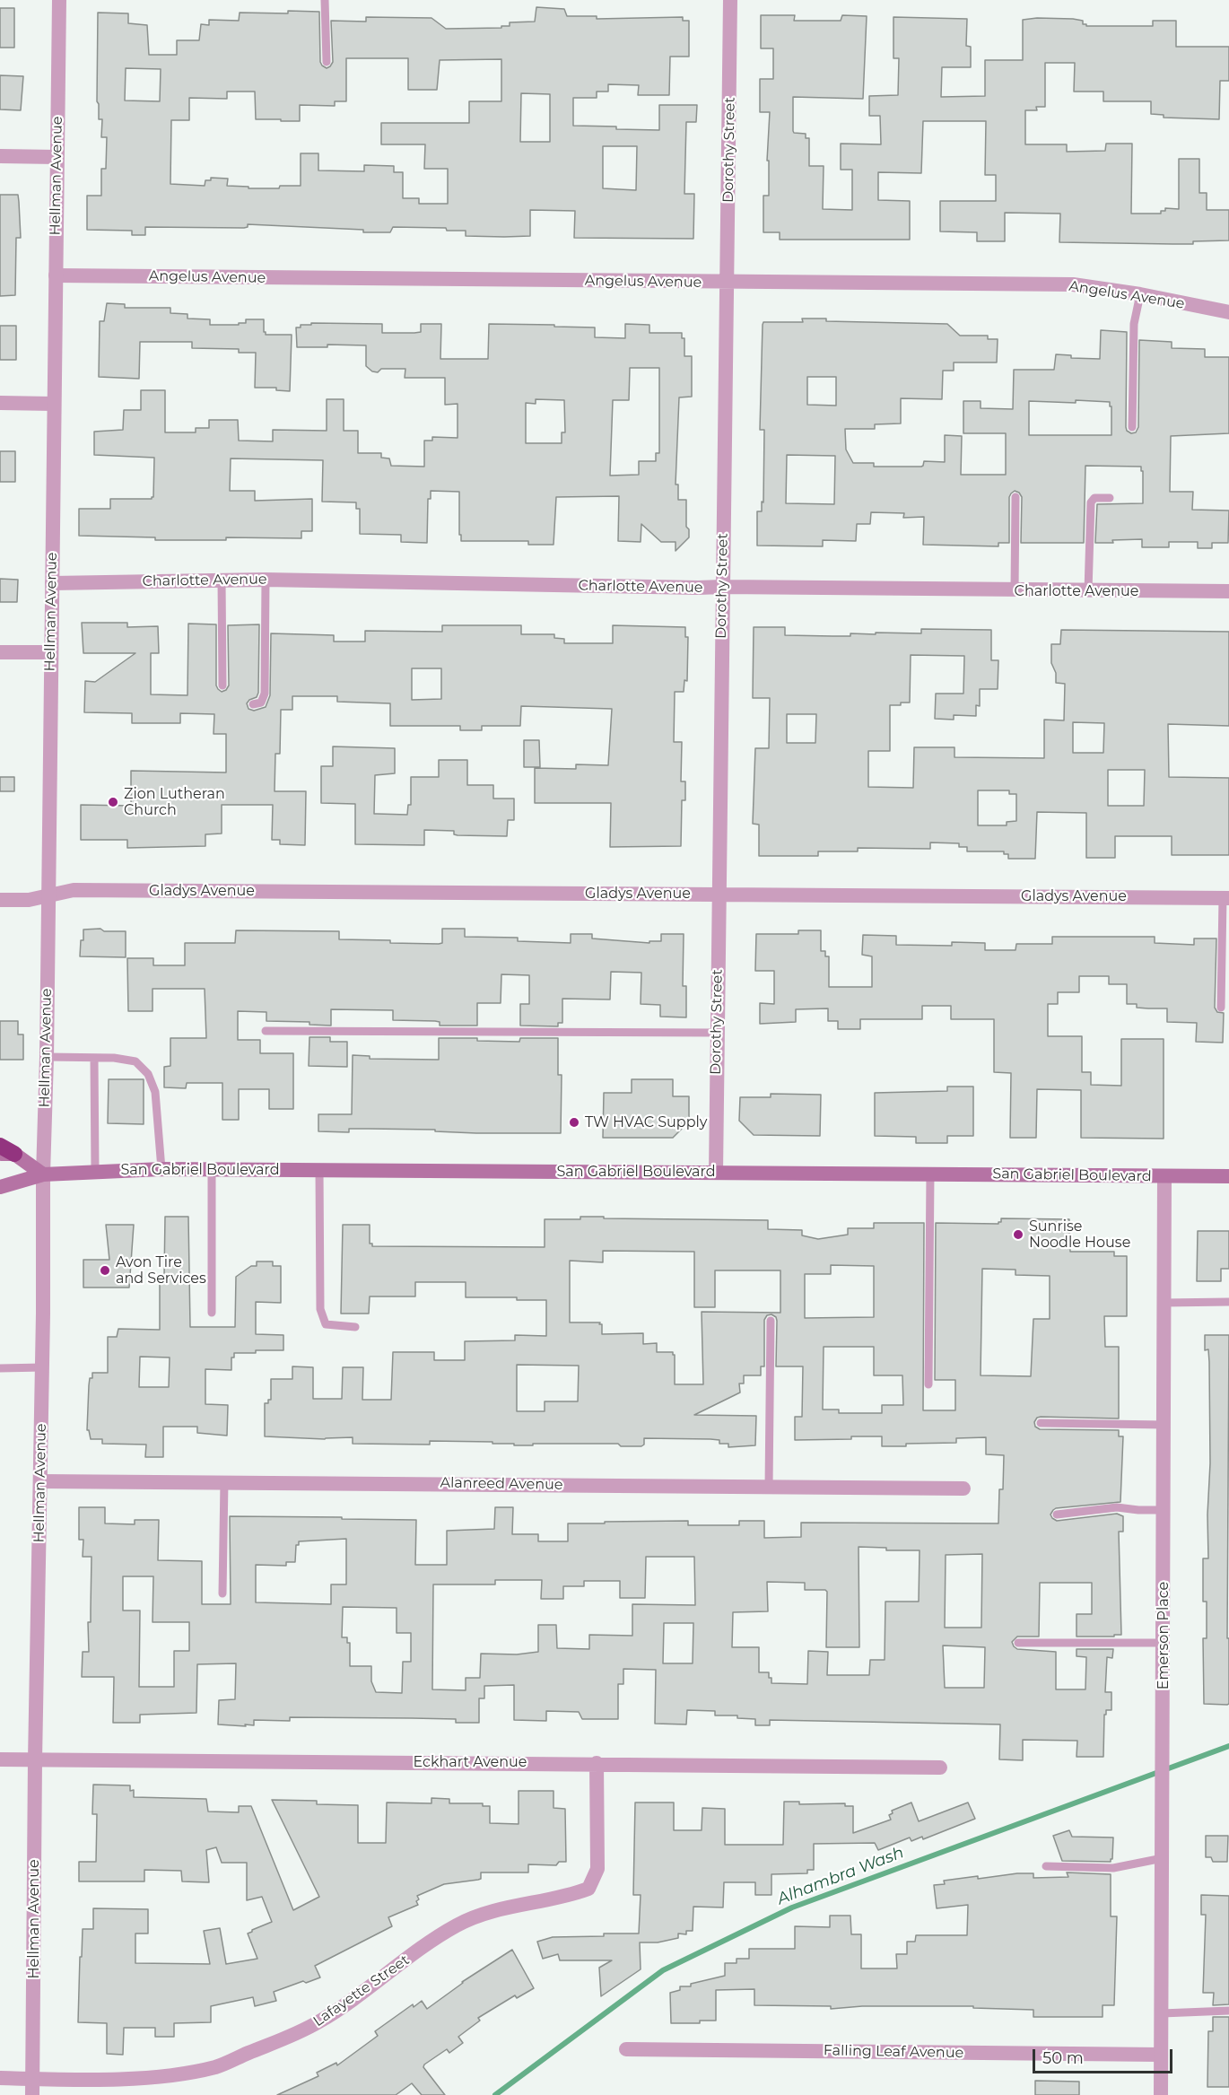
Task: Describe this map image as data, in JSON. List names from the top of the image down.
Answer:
{
  "streets": {
    "main road": ["San Gabriel Boulevard"],
    "street": [
      "Dorothy Street",
      "Hellman Avenue",
      "Angelus Avenue",
      "Charlotte Avenue",
      "Gladys Avenue",
      "Alanreed Avenue",
      "Emerson Place",
      "Eckhart Avenue",
      "Lafayette Street",
      "Falling Leaf Avenue"
    ]
  },
  "crossings": [
    ["Dorothy Street", "Angelus Avenue"],
    ["Dorothy Street", "Charlotte Avenue"],
    ["Dorothy Street", "Gladys Avenue"],
    ["Dorothy Street", "San Gabriel Boulevard"],
    ["Hellman Avenue", "Angelus Avenue"],
    ["Hellman Avenue", "Charlotte Avenue"],
    ["Hellman Avenue", "Gladys Avenue"],
    ["Hellman Avenue", "San Gabriel Boulevard"],
    ["Hellman Avenue", "Alanreed Avenue"],
    ["Hellman Avenue", "Eckhart Avenue"],
    ["Hellman Avenue", "Lafayette Street"],
    ["San Gabriel Boulevard", "Emerson Place"],
    ["Emerson Place", "Falling Leaf Avenue"],
    ["Eckhart Avenue", "Lafayette Street"]
  ],
  "water": ["Alhambra Wash"],
  "places": [
    "Zion Lutheran Church",
    "TW HVAC Supply",
    "Sunrise Noodle House",
    "Avon Tire and Services"
  ],
  "scale_bar": "50 m"
}
